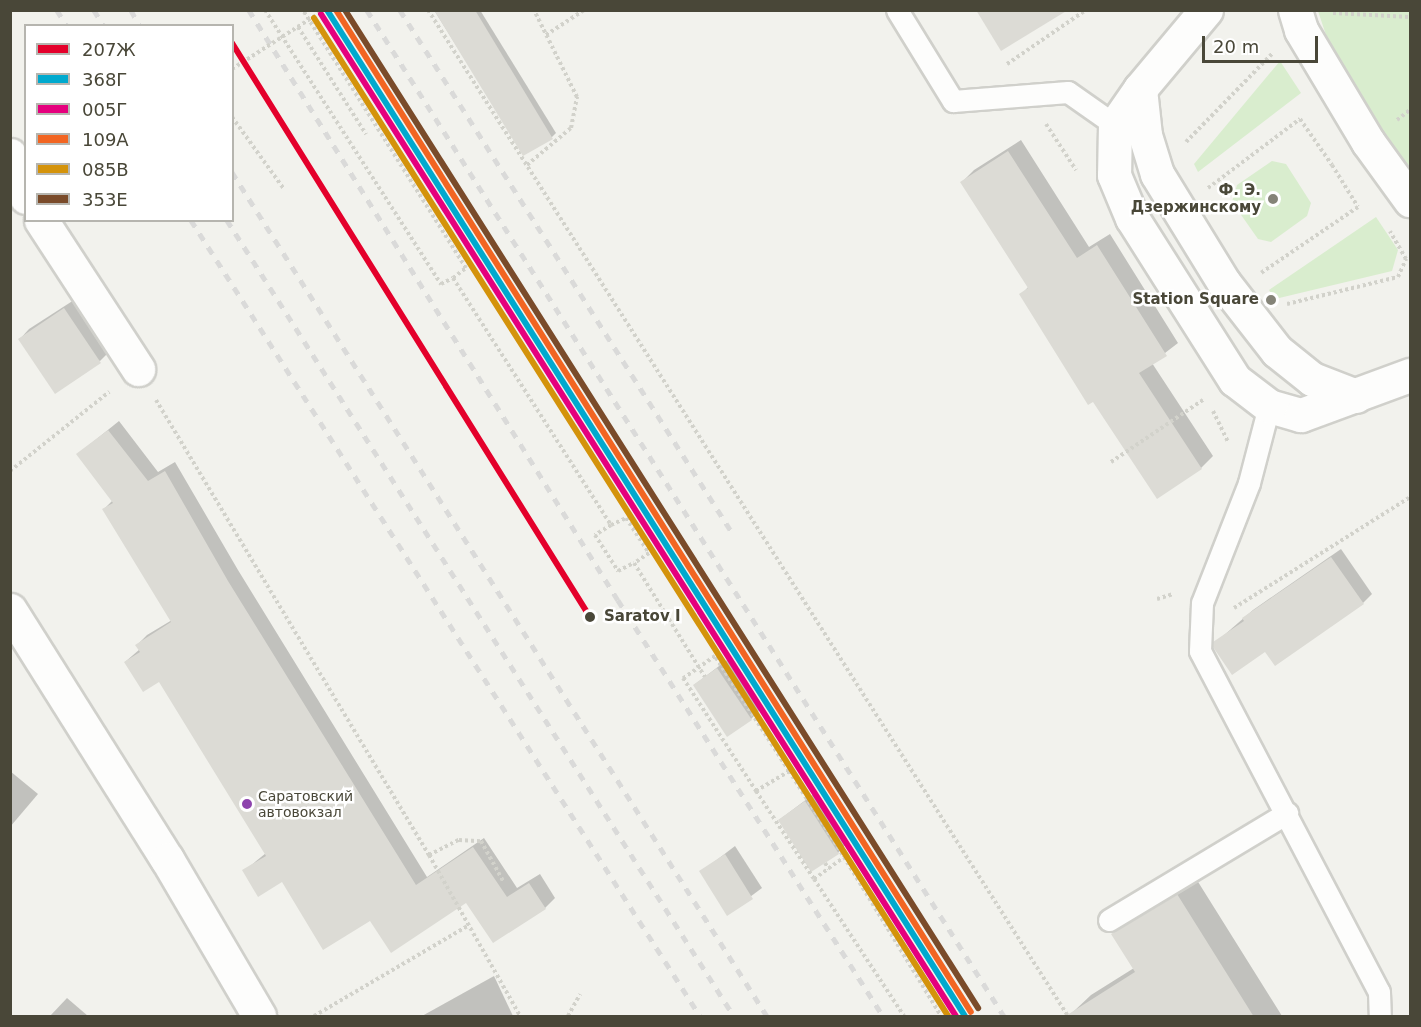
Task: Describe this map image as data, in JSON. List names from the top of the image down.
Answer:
{
  "places": [
    "Ф. Э. Дзержинскому",
    "Station Square",
    "Saratov I",
    "Саратовский автовокзал"
  ],
  "lines": [
    "transit line 368Г",
    "transit line 109А",
    "transit line 353Е",
    "transit line 005Г",
    "transit line 085В",
    "transit line 207Ж"
  ],
  "legend": [
    "207Ж",
    "368Г",
    "005Г",
    "109А",
    "085В",
    "353Е"
  ],
  "scale_bar": "20 m"
}
